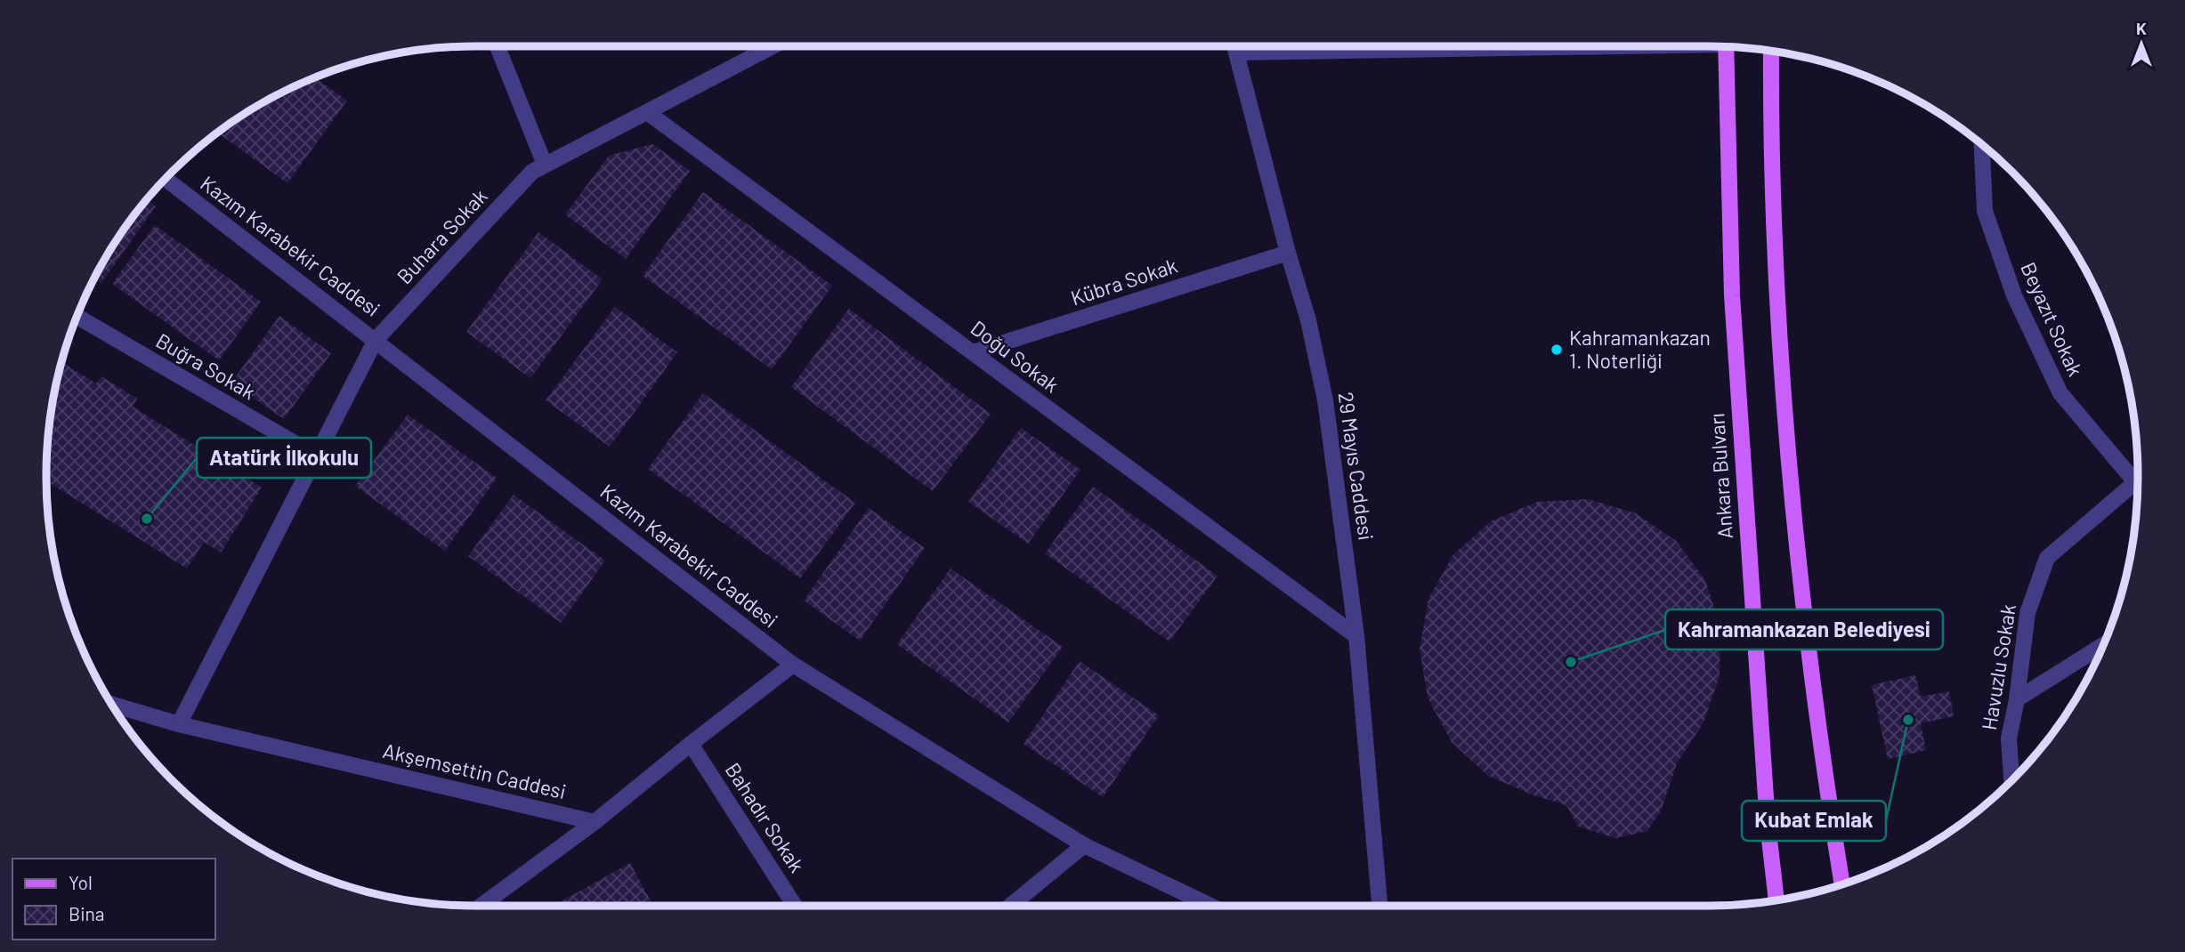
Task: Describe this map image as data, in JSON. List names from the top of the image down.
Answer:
{
  "streets": {
    "main road": ["Ankara Bulvarı"],
    "street": [
      "Buhara Sokak",
      "Kazım Karabekir Caddesi",
      "Kübra Sokak",
      "Beyazıt Sokak",
      "Doğu Sokak",
      "Buğra Sokak",
      "29 Mayıs Caddesi",
      "Havuzlu Sokak",
      "Akşemsettin Caddesi",
      "Bahadır Sokak"
    ]
  },
  "crossings": [
    ["Buhara Sokak", "Kazım Karabekir Caddesi"],
    ["Buhara Sokak", "Doğu Sokak"],
    ["Buhara Sokak", "Buğra Sokak"],
    ["Buhara Sokak", "Akşemsettin Caddesi"],
    ["Kübra Sokak", "Doğu Sokak"],
    ["Kübra Sokak", "29 Mayıs Caddesi"],
    ["Beyazıt Sokak", "Havuzlu Sokak"],
    ["Doğu Sokak", "29 Mayıs Caddesi"]
  ],
  "places": [
    "Kahramankazan 1. Noterliği",
    "Atatürk İlkokulu",
    "Kahramankazan Belediyesi",
    "Kubat Emlak"
  ],
  "legend": ["Yol", "Bina"],
  "north": "top"
}
